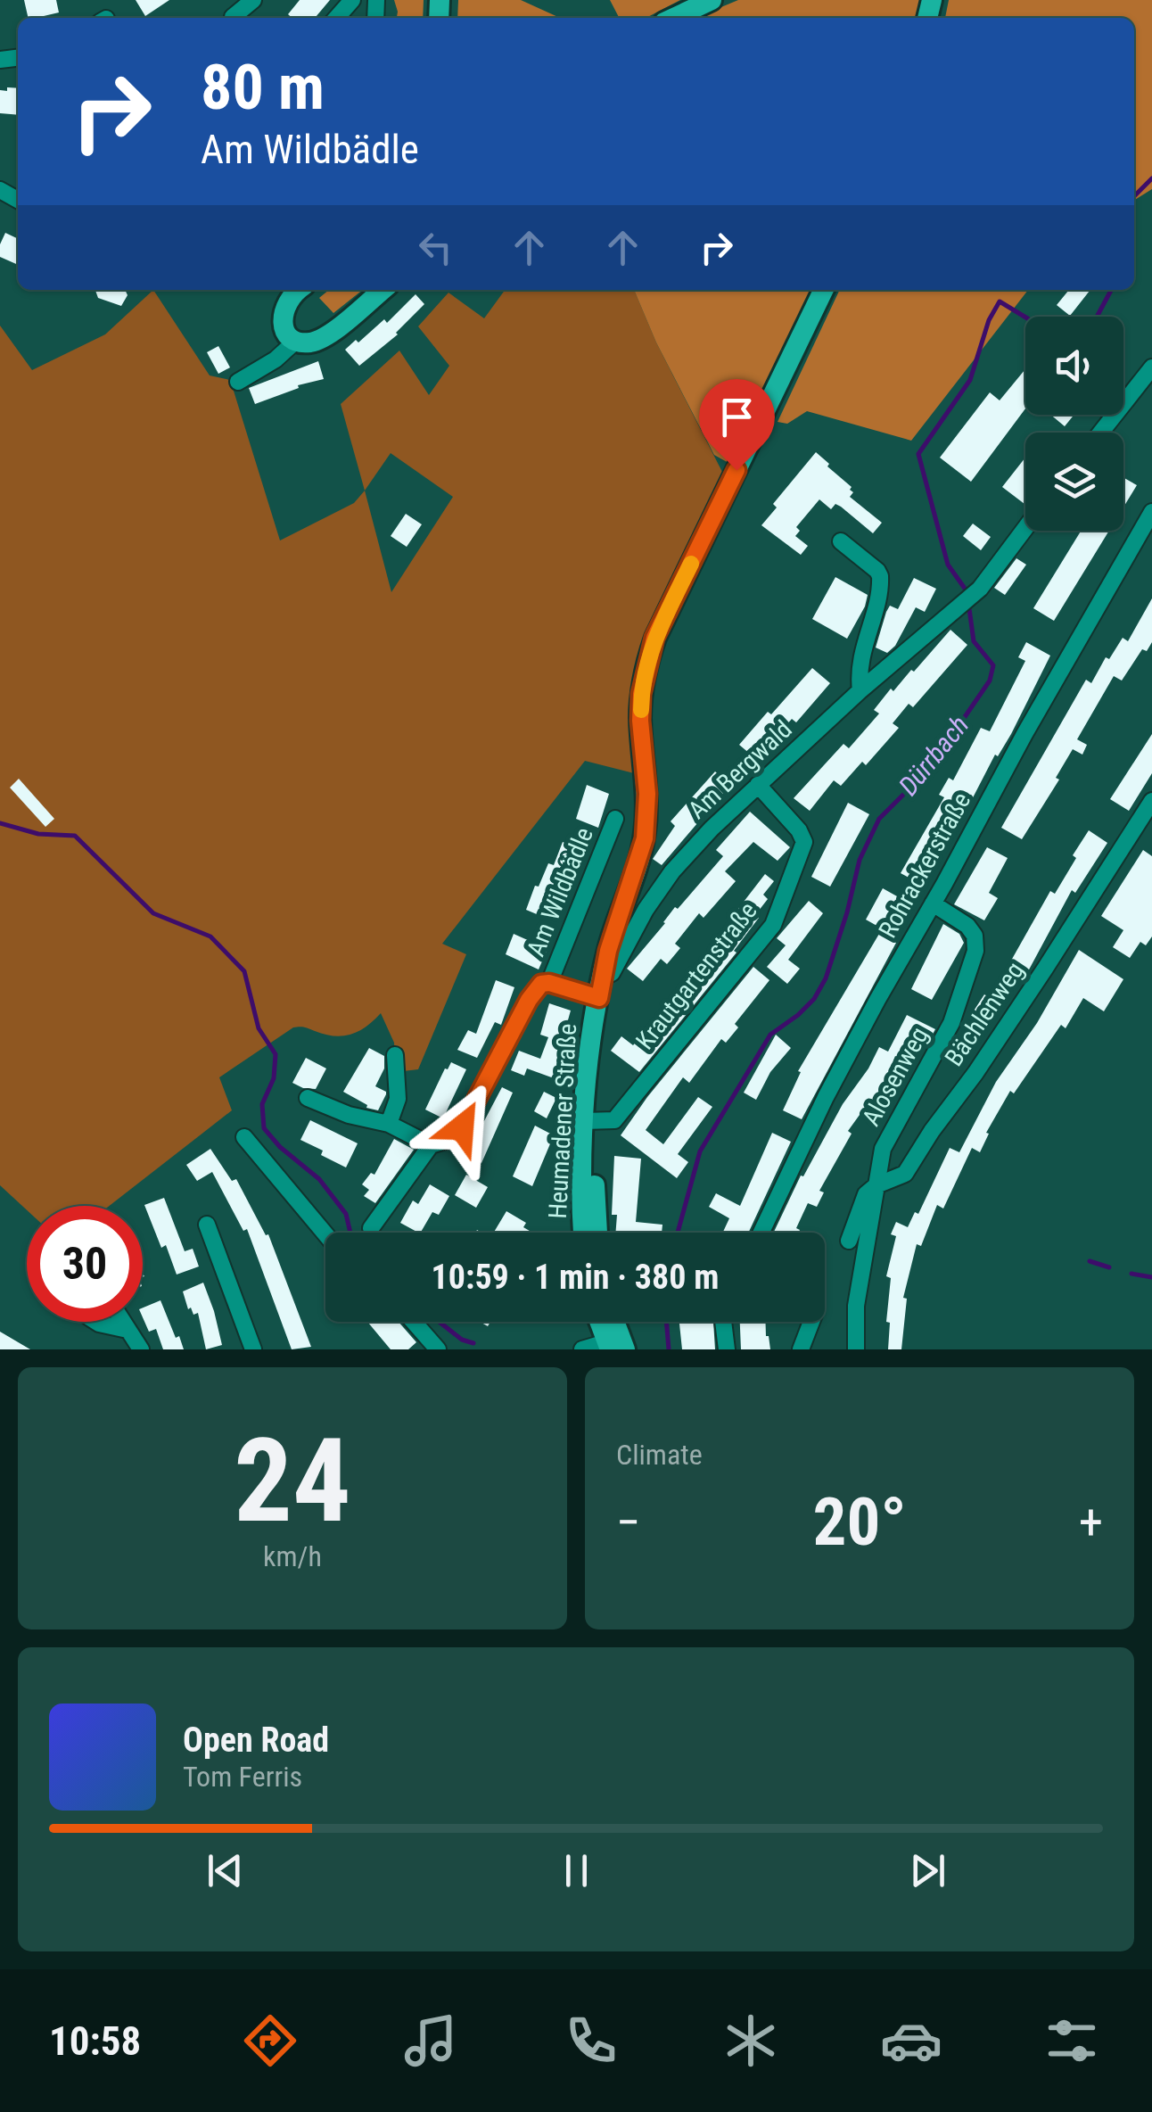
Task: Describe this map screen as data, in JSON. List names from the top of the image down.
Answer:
{
  "streets": {
    "main road": ["Heumadener Straße"],
    "street": [
      "Am Bergwald",
      "Rohrackerstraße",
      "Am Wildbädle",
      "Krautgartenstraße",
      "Bächlenweg",
      "Alosenweg"
    ]
  },
  "crossings": [
    ["Am Bergwald", "Am Wildbädle"],
    ["Am Bergwald", "Krautgartenstraße"],
    ["Am Bergwald", "Heumadener Straße"],
    ["Rohrackerstraße", "Alosenweg"],
    ["Am Wildbädle", "Heumadener Straße"],
    ["Krautgartenstraße", "Heumadener Straße"],
    ["Bächlenweg", "Alosenweg"]
  ],
  "water": ["Dürrbach"],
  "page": {
    "turn": ["80 m", "Am Wildbädle"],
    "limit": "30",
    "trip": "10:59 · 1 min · 380 m",
    "tile": [
      ["24", "km/h"],
      "Climate"
    ],
    "heat": ["−", "20°", "+"],
    "song": ["Open Road", "Tom Ferris"],
    "tabs": "10:58"
  }
}
